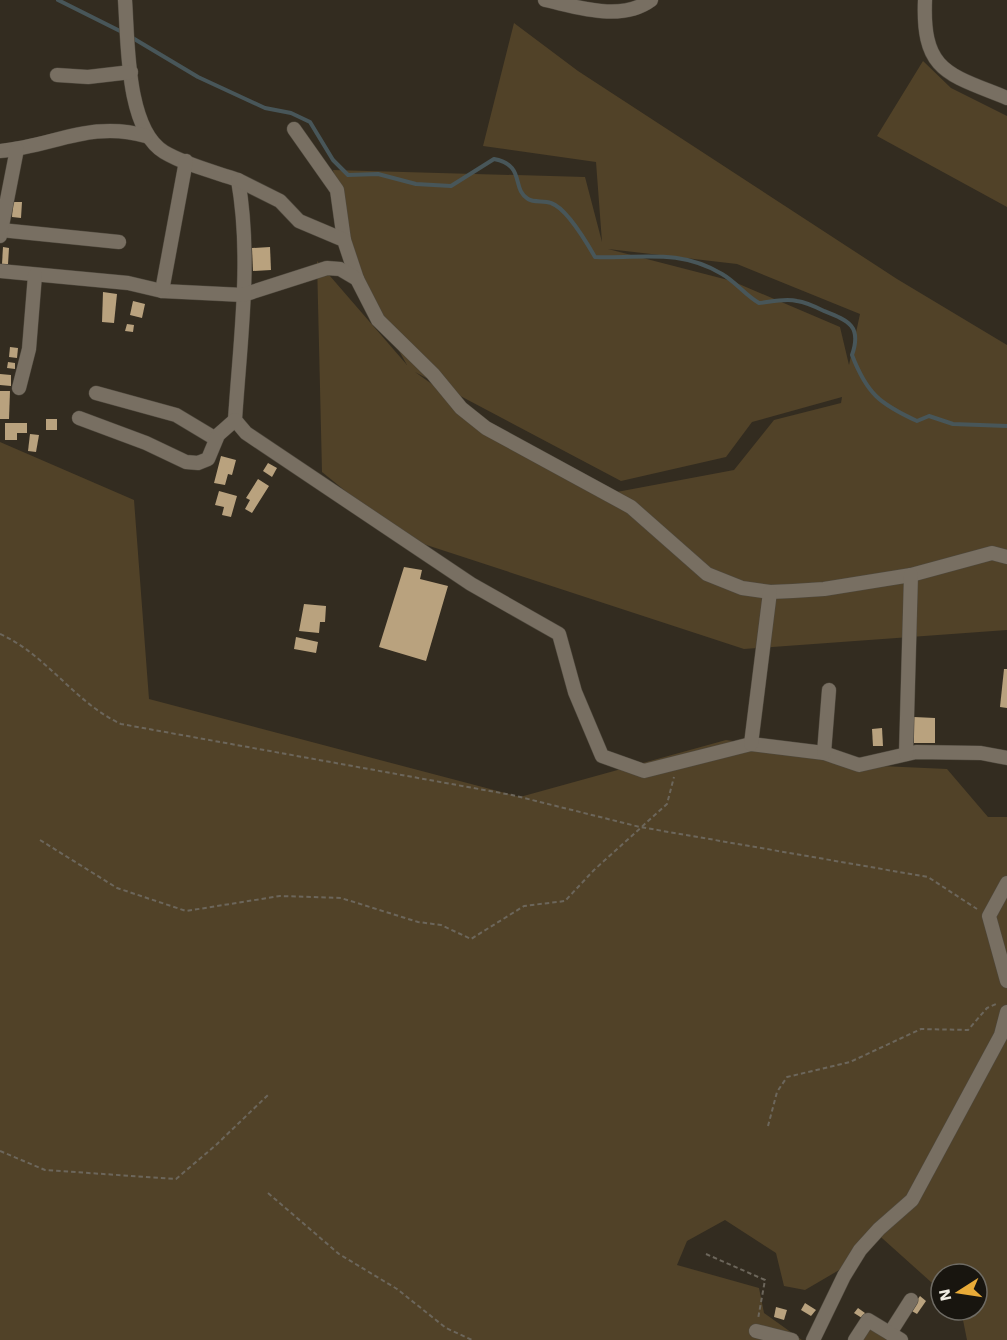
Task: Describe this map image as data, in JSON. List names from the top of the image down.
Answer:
{
  "north": "left"
}
